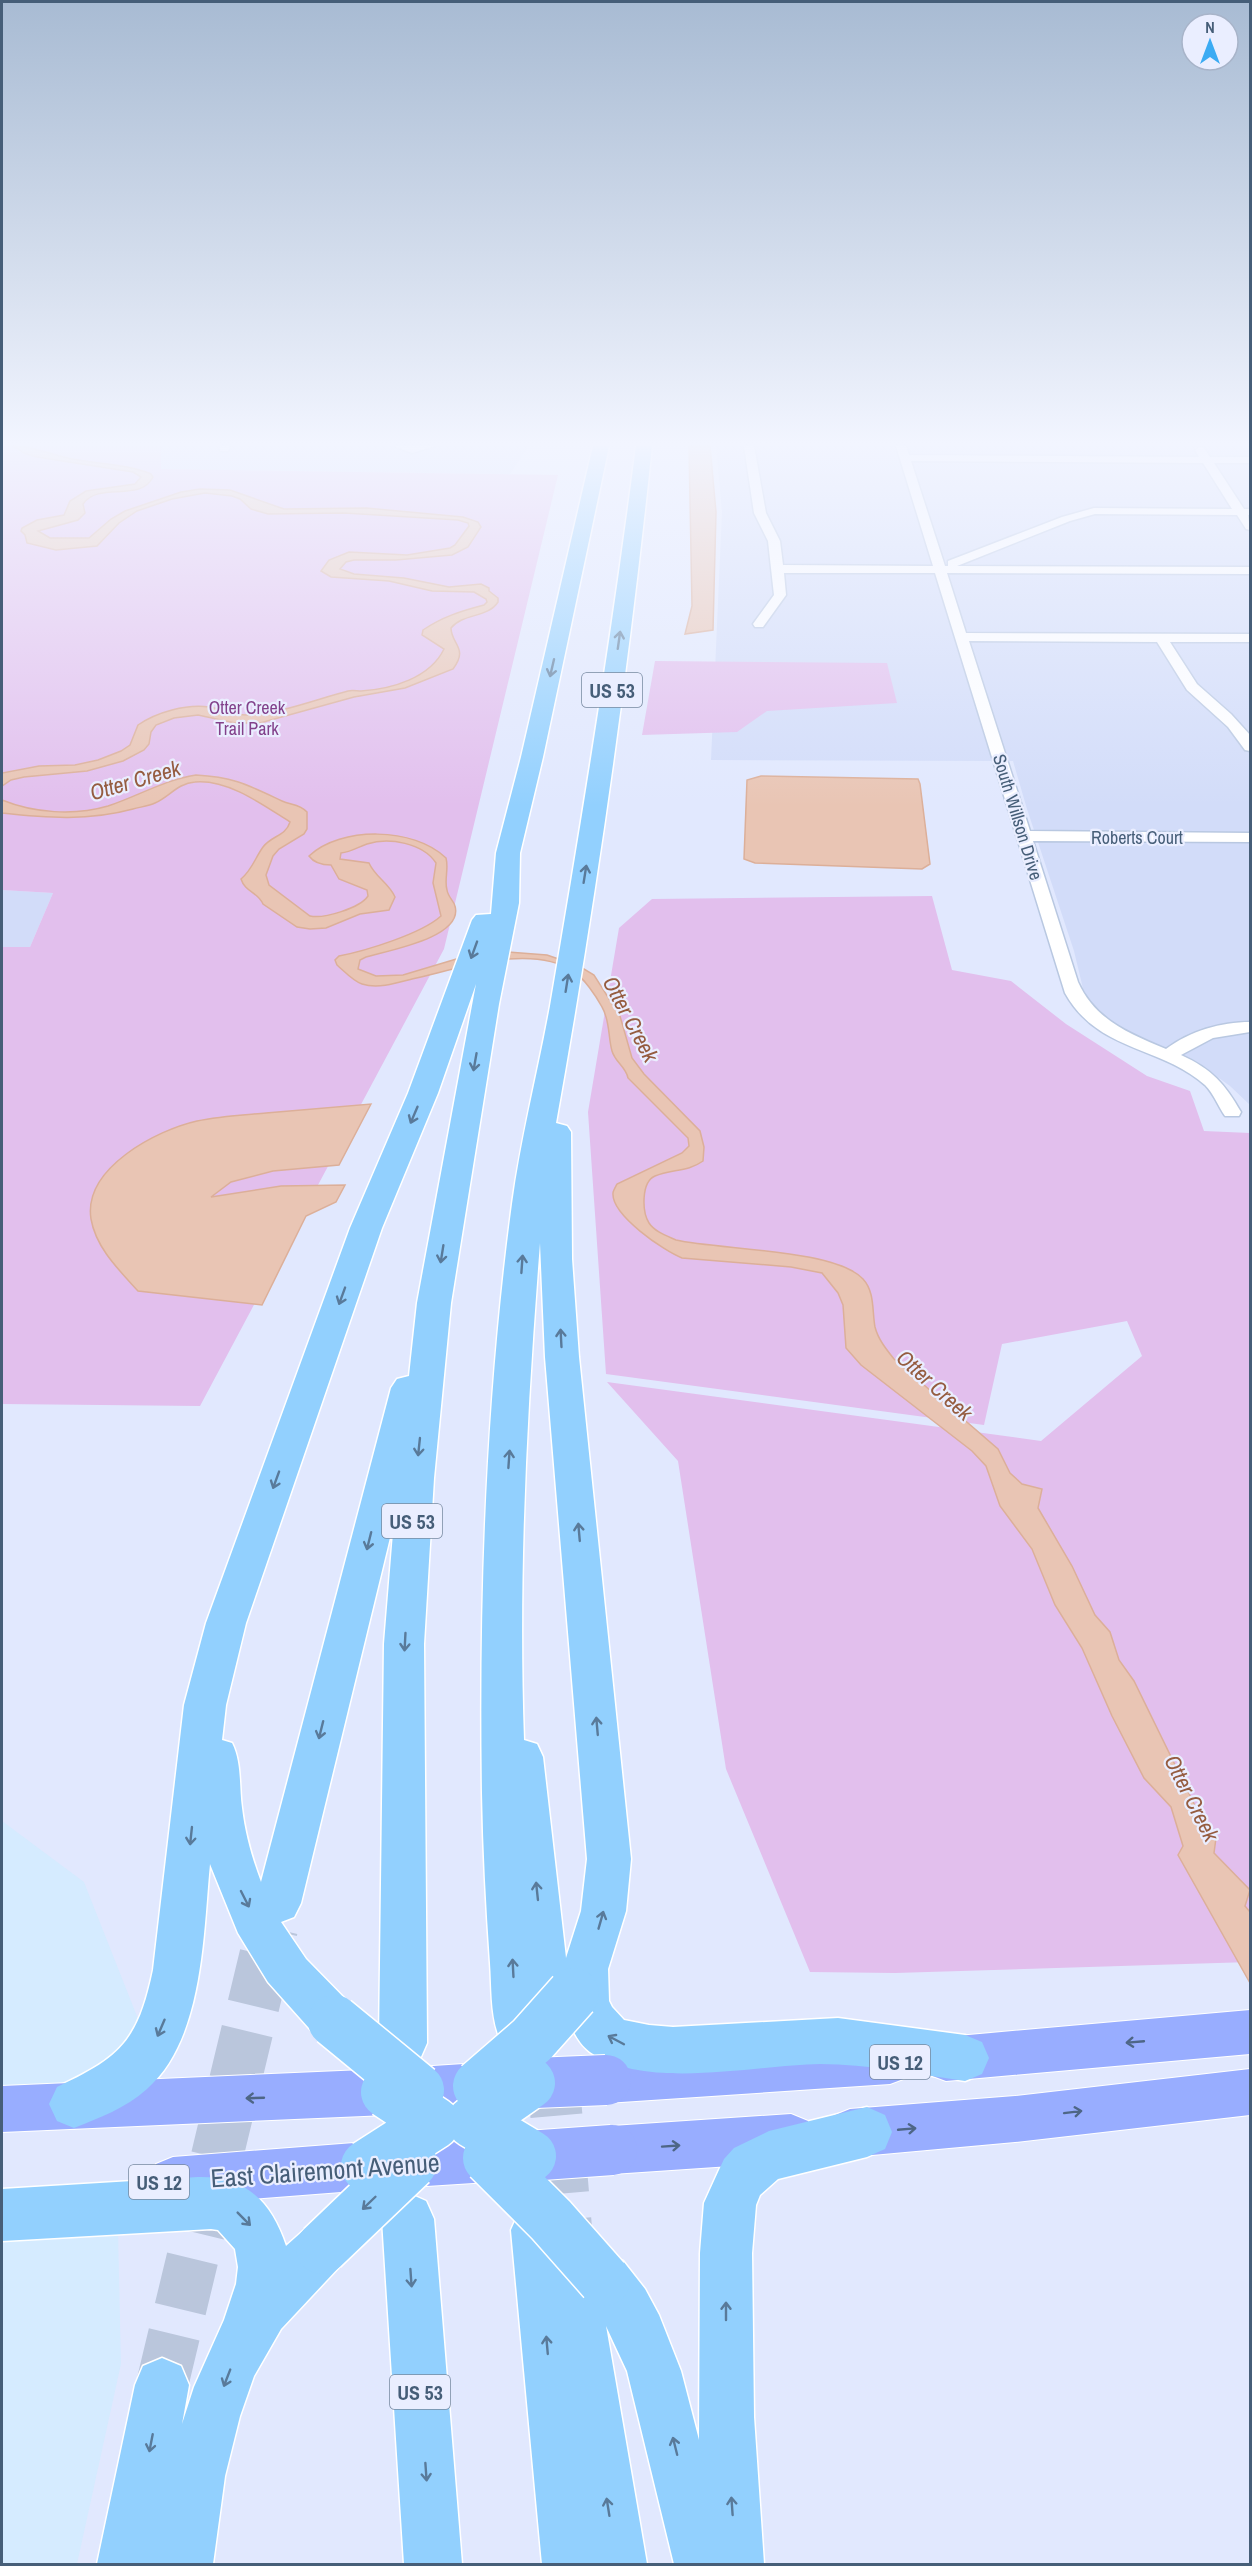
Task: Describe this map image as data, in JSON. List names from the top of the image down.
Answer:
{
  "streets": {
    "highway": ["US 53"],
    "main road": ["US 12", "East Clairemont Avenue"],
    "street": ["South Willson Drive", "Roberts Court"]
  },
  "crossings": [
    ["South Willson Drive", "Roberts Court"],
    ["US 12", "East Clairemont Avenue"]
  ],
  "water": ["Otter Creek"],
  "parks": ["Otter Creek Trail Park"],
  "north": "top"
}
